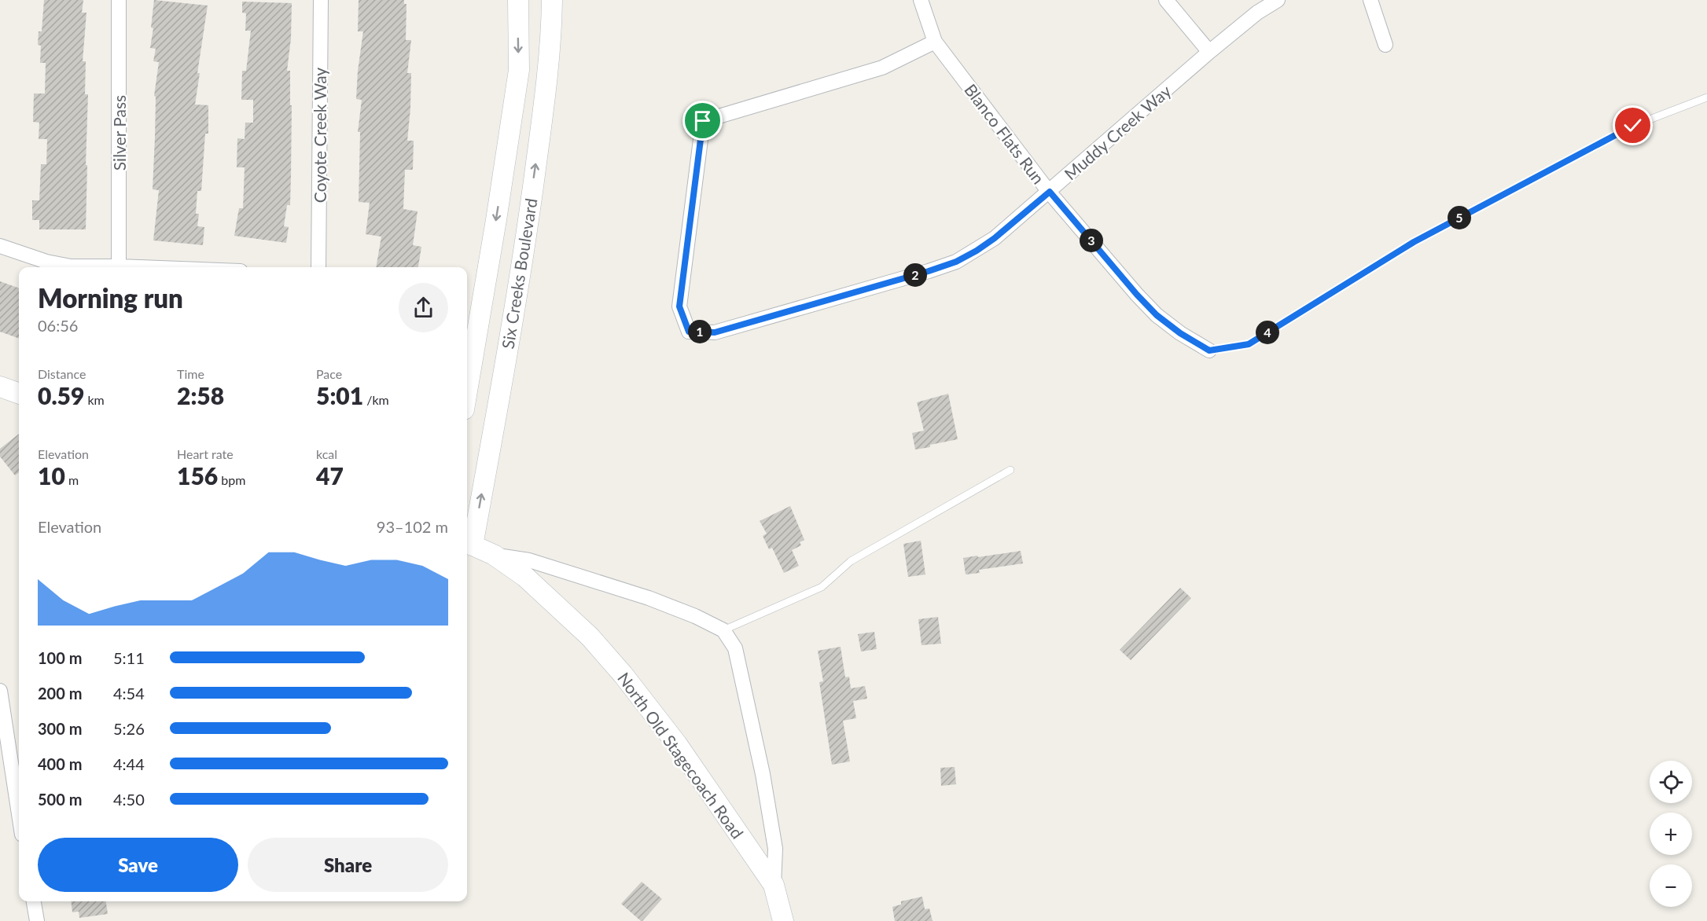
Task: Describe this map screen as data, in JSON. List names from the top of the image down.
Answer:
{
  "streets": {
    "street": [
      "Muddy Creek Way",
      "Silver Pass",
      "Blanco Flats Run",
      "Coyote Creek Way",
      "Six Creeks Boulevard",
      "North Old Stagecoach Road"
    ]
  },
  "crossings": [
    ["Muddy Creek Way", "Blanco Flats Run"],
    ["Six Creeks Boulevard", "North Old Stagecoach Road"]
  ],
  "page": {
    "pins": [
      "5",
      "3",
      "2",
      "1",
      "4"
    ],
    "heading": ["Morning run", "06:56"],
    "stats": [
      ["Distance", "0.59 km"],
      ["Time", "2:58"],
      ["Pace", "5:01 /km"],
      ["Elevation", "10 m"],
      ["Heart rate", "156 bpm"],
      ["kcal", "47"]
    ],
    "chart": ["Elevation", "93–102 m"],
    "list": [
      {
        "name": "100 m",
        "note": "5:11"
      },
      {
        "name": "200 m",
        "note": "4:54"
      },
      {
        "name": "300 m",
        "note": "5:26"
      },
      {
        "name": "400 m",
        "note": "4:44"
      },
      {
        "name": "500 m",
        "note": "4:50"
      }
    ],
    "map_buttons": ["+", "−"],
    "buttons": ["Save", "Share"]
  }
}
